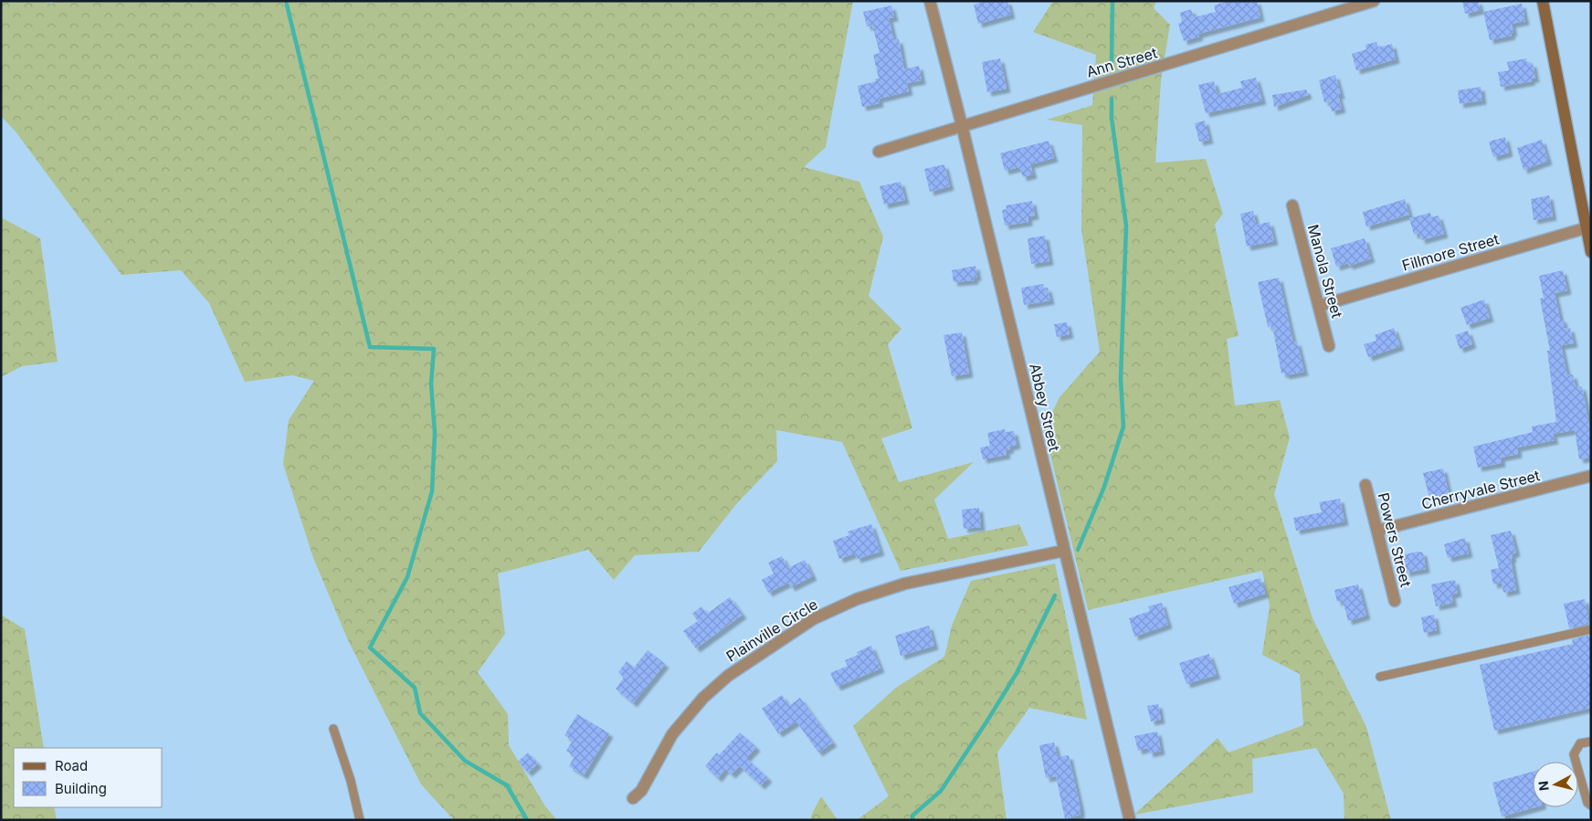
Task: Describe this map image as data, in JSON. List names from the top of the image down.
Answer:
{
  "streets": {
    "street": [
      "Ann Street",
      "Fillmore Street",
      "Manola Street",
      "Abbey Street",
      "Cherryvale Street",
      "Powers Street",
      "Plainville Circle"
    ]
  },
  "crossings": [
    ["Ann Street", "Abbey Street"],
    ["Fillmore Street", "Manola Street"],
    ["Abbey Street", "Plainville Circle"],
    ["Cherryvale Street", "Powers Street"]
  ],
  "legend": ["Road", "Building"],
  "north": "left"
}
